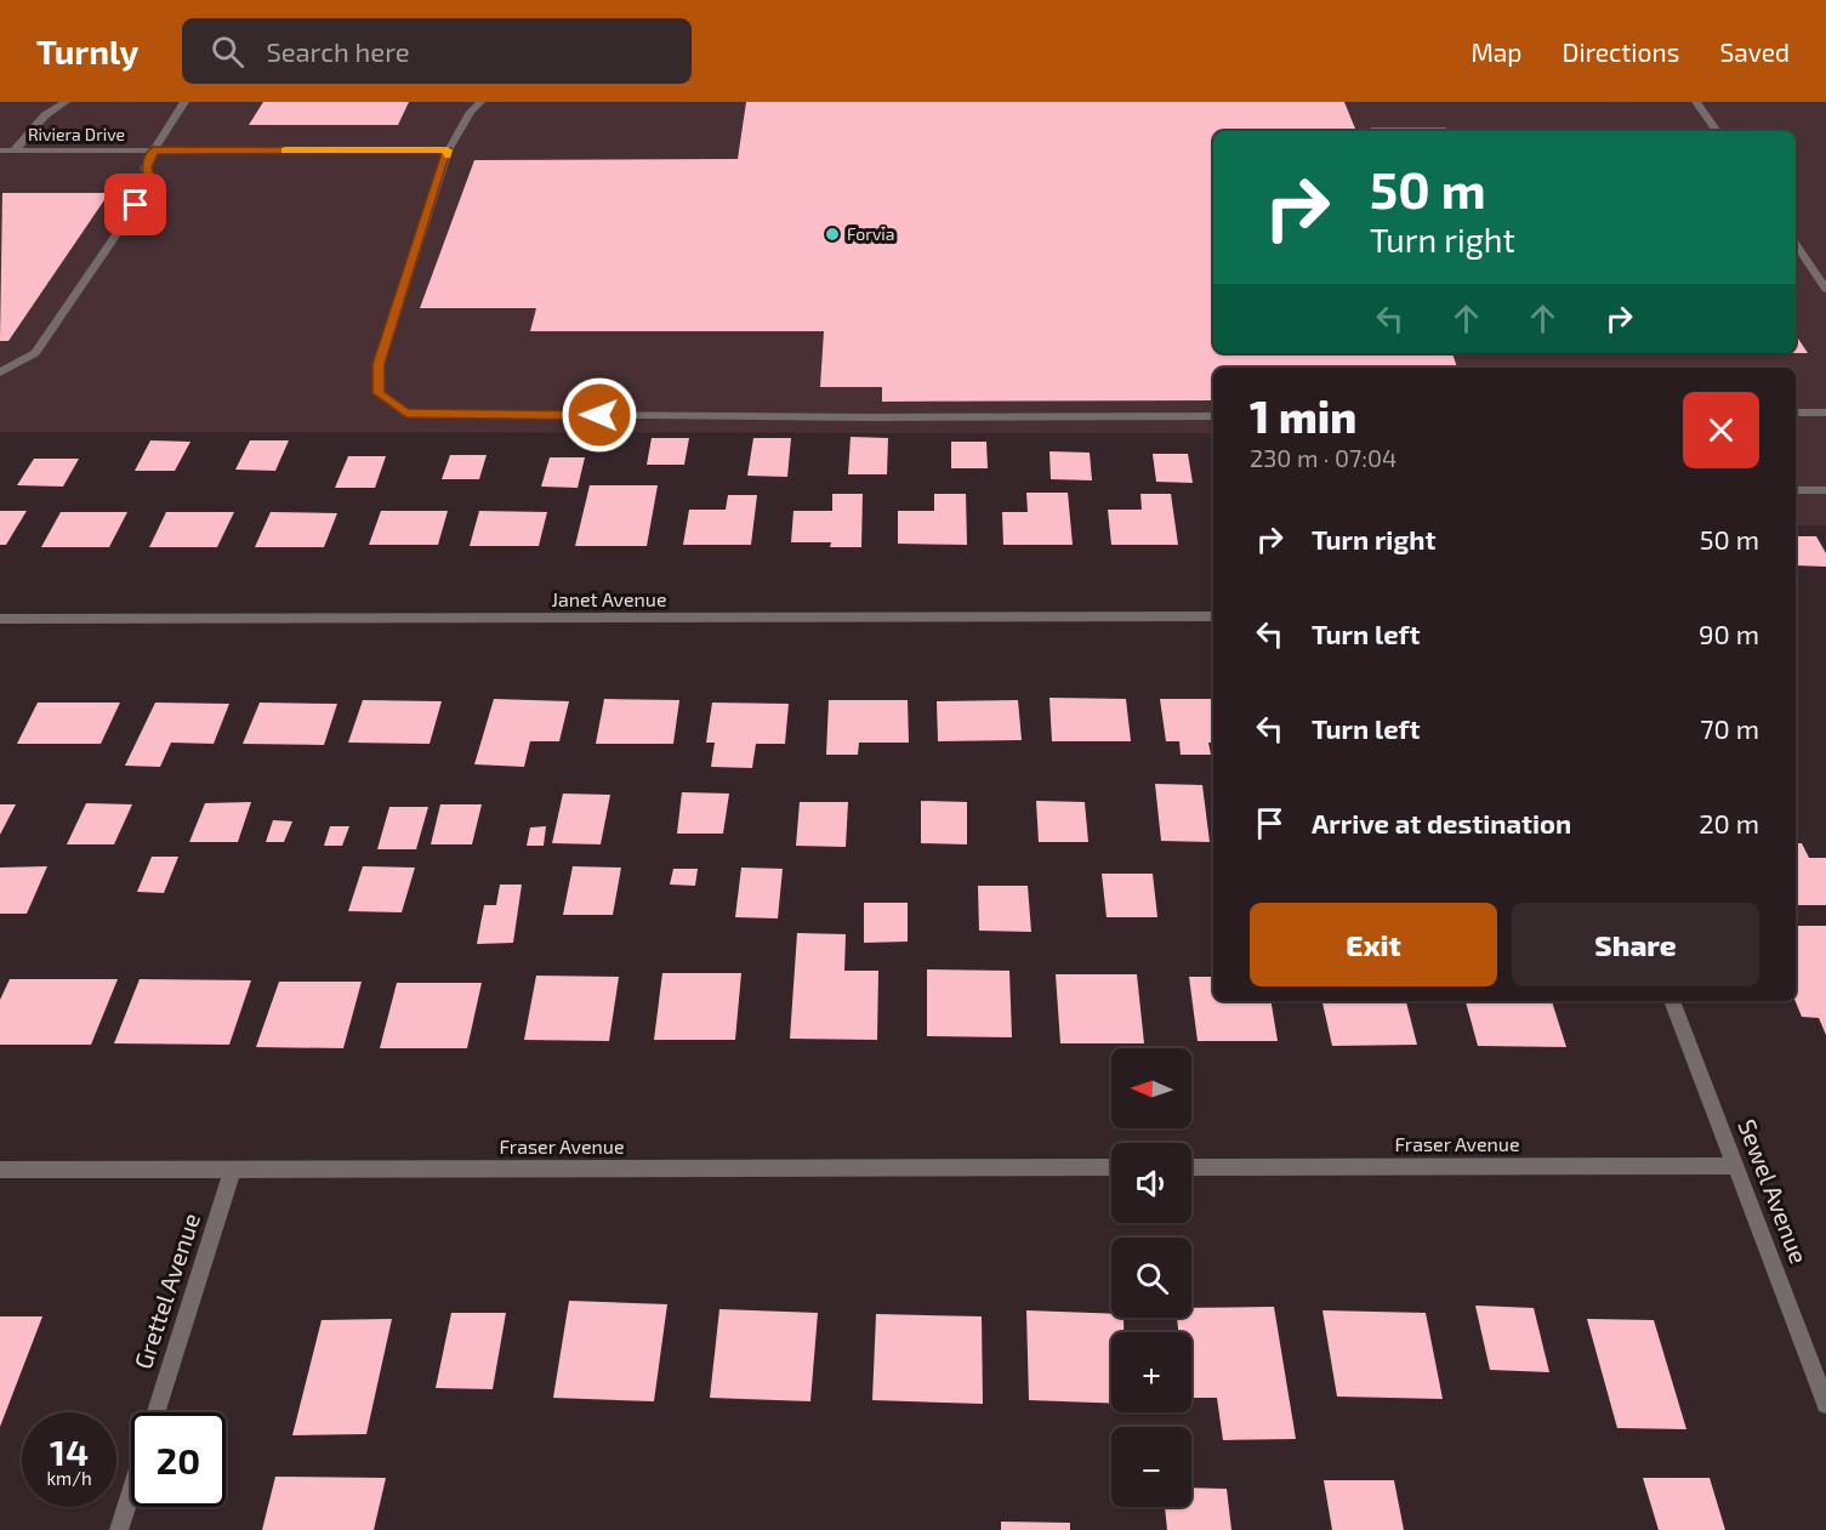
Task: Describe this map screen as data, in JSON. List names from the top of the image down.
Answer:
{
  "streets": {
    "street": [
      "Riviera Drive",
      "Janet Avenue",
      "Fraser Avenue",
      "Sewel Avenue",
      "Grettel Avenue"
    ]
  },
  "crossings": [
    ["Fraser Avenue", "Sewel Avenue"],
    ["Fraser Avenue", "Grettel Avenue"]
  ],
  "places": ["Forvia"],
  "north": "left",
  "page": {
    "header": "Turnly",
    "search": "Search here",
    "nav": ["Map", "Directions", "Saved"],
    "turn": ["50 m", "Turn right"],
    "heading": ["1 min", "230 m · 07:04"],
    "list": [
      {
        "name": "Turn right",
        "value": "50 m"
      },
      {
        "name": "Turn left",
        "value": "90 m"
      },
      {
        "name": "Turn left",
        "value": "70 m"
      },
      {
        "name": "Arrive at destination",
        "value": "20 m"
      }
    ],
    "buttons": ["Exit", "Share"],
    "map_buttons": ["+", "−"],
    "speed": "14 km/h",
    "limit": "20"
  }
}
